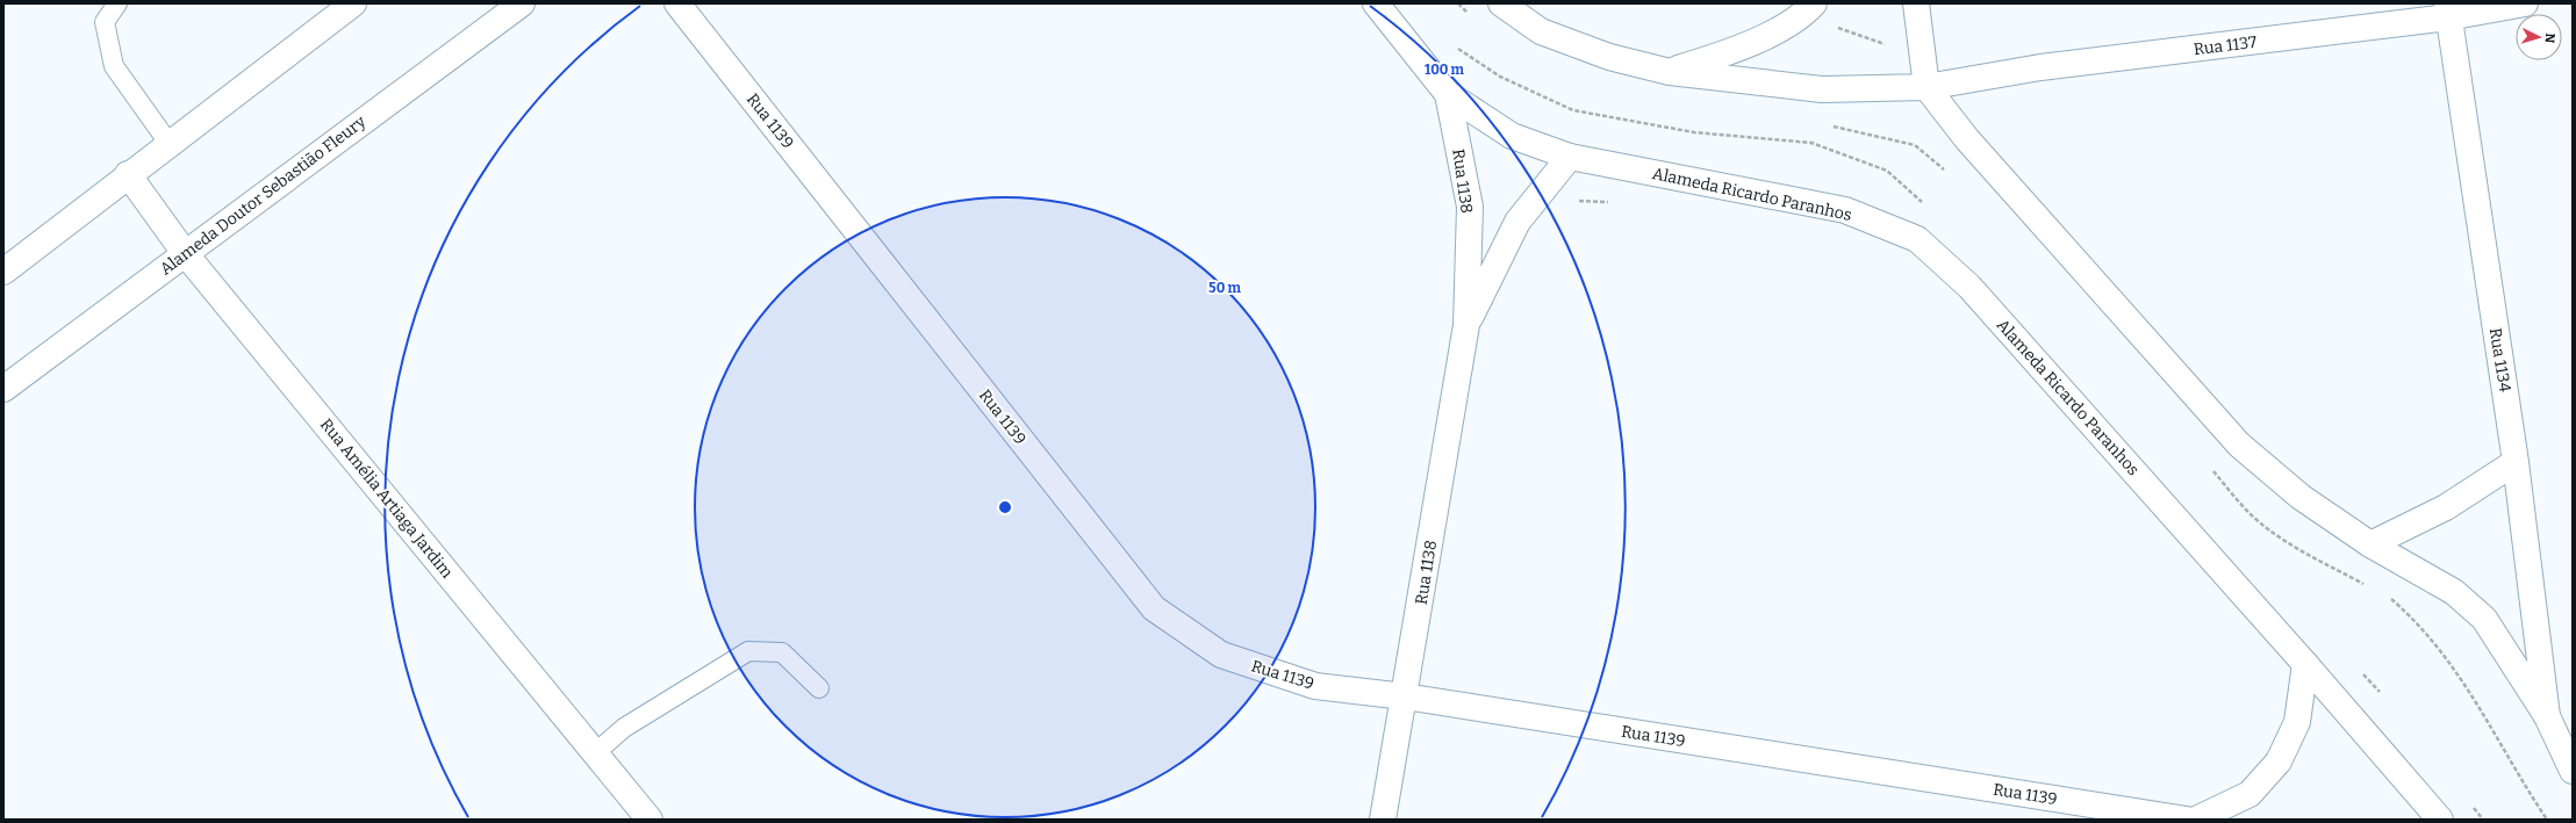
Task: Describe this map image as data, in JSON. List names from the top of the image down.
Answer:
{
  "streets": {
    "street": [
      "Rua 1137",
      "Rua 1139",
      "Rua 1138",
      "Alameda Ricardo Paranhos",
      "Alameda Doutor Sebastião Fleury",
      "Rua 1134",
      "Rua Amélia Artiaga Jardim"
    ]
  },
  "crossings": [
    ["Rua 1137", "Rua 1134"],
    ["Rua 1139", "Rua 1138"],
    ["Rua 1138", "Alameda Ricardo Paranhos"],
    ["Alameda Doutor Sebastião Fleury", "Rua Amélia Artiaga Jardim"]
  ],
  "north": "right",
  "rings": ["100 m", "50 m"]
}
